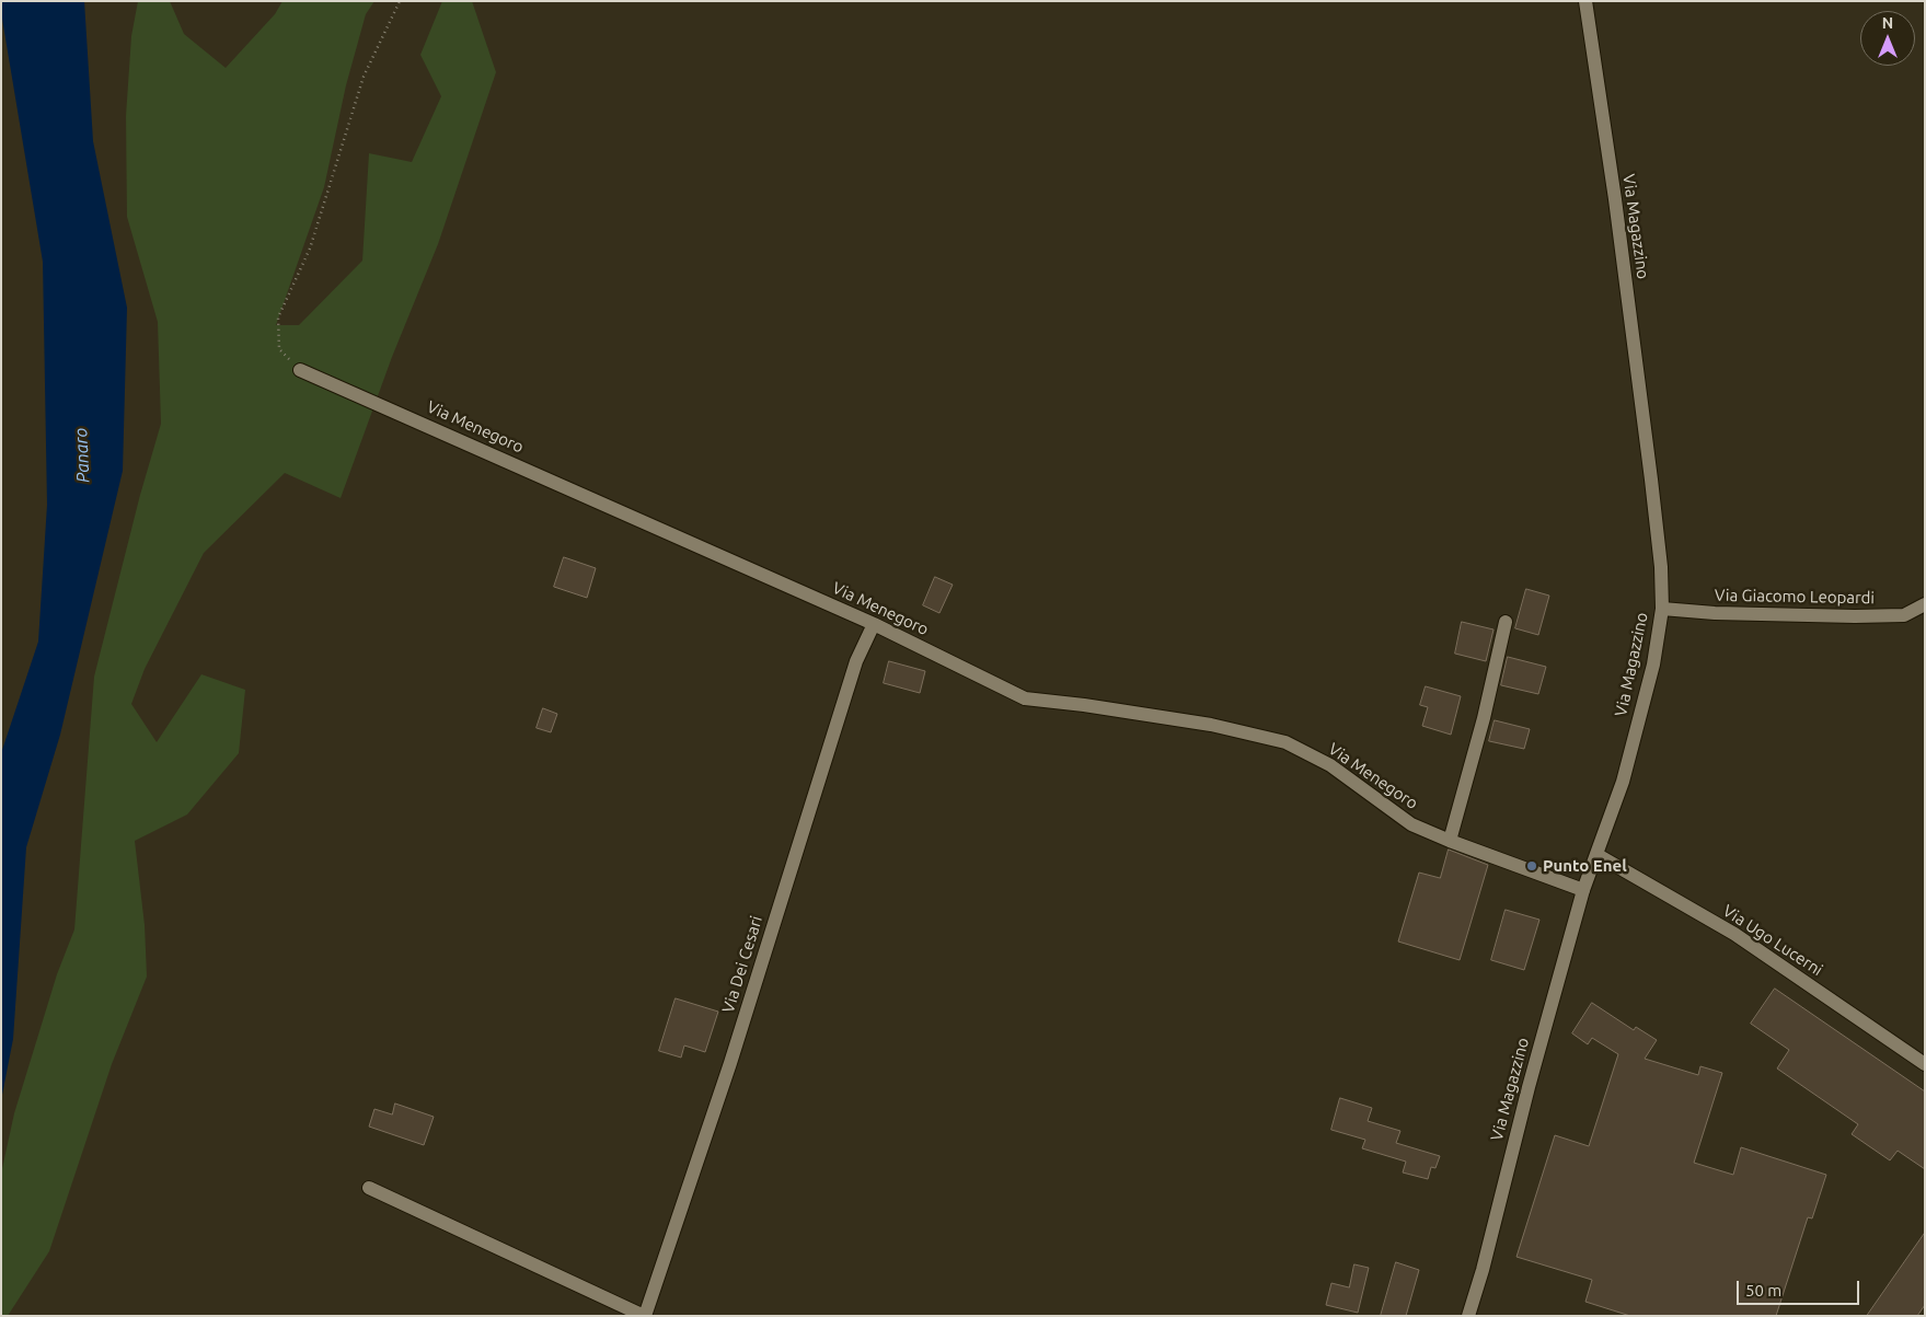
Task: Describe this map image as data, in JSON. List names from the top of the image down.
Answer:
{
  "streets": {
    "street": [
      "Via Magazzino",
      "Via Menegoro",
      "Via Giacomo Leopardi",
      "Via Ugo Lucerni",
      "Via Dei Cesari"
    ]
  },
  "crossings": [
    ["Via Magazzino", "Via Menegoro"],
    ["Via Magazzino", "Via Giacomo Leopardi"],
    ["Via Magazzino", "Via Ugo Lucerni"],
    ["Via Menegoro", "Via Dei Cesari"]
  ],
  "water": ["Panaro"],
  "places": ["Punto Enel"],
  "scale_bar": "50 m",
  "north": "top"
}
